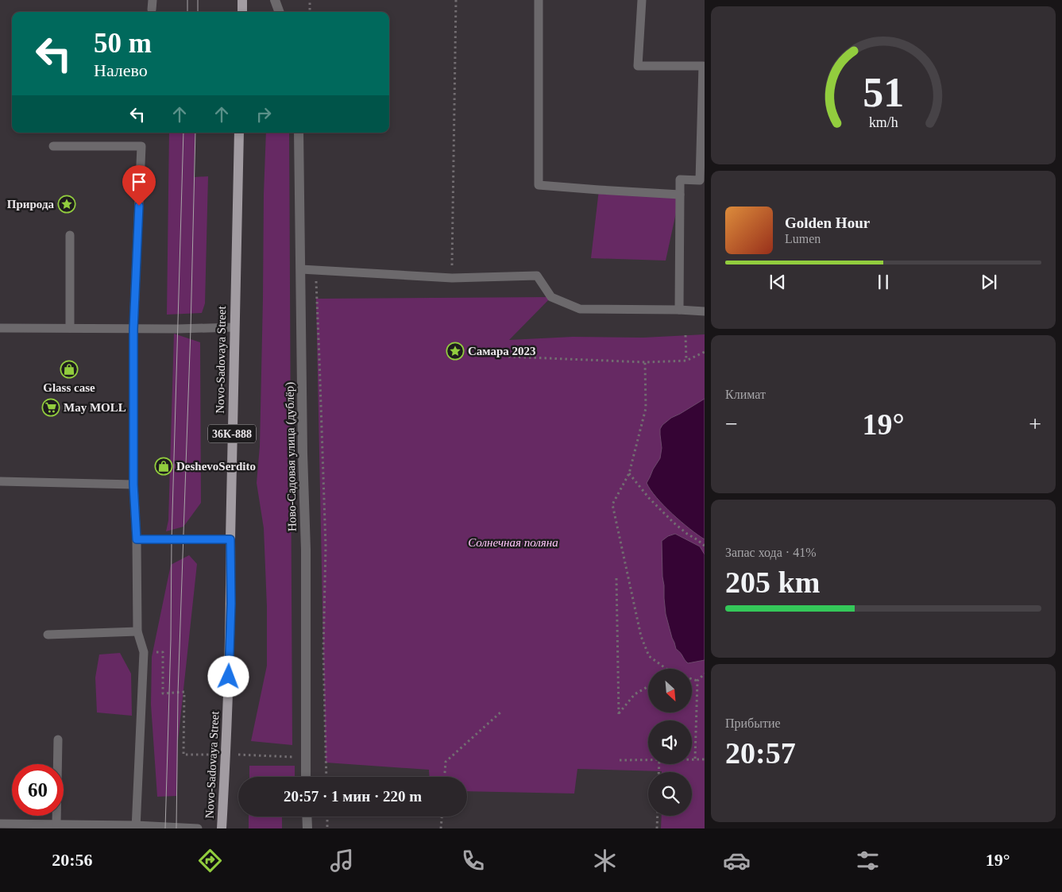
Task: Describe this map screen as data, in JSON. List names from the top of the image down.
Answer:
{
  "streets": {
    "main road": ["Novo-Sadovaya Street", "36К-888"],
    "street": ["Ново-Садовая улица (дублёр)"]
  },
  "parks": ["Солнечная поляна"],
  "places": {
    "place": ["Природа", "Самара 2023"],
    "shop": ["Glass case", "DeshevoSerdito"],
    "supermarket": ["May MOLL"]
  },
  "north": "bottom right",
  "page": {
    "turn": ["50 m", "Налево"],
    "song": ["Golden Hour", "Lumen"],
    "tile": [
      "Климат",
      ["Запас хода · 41%", "205 km"],
      ["Прибытие", "20:57"]
    ],
    "heat": ["−", "19°", "+"],
    "limit": "60",
    "trip": "20:57 · 1 мин · 220 m",
    "tabs": ["20:56", "19°"],
    "gauge": ["51", "km/h"]
  }
}
